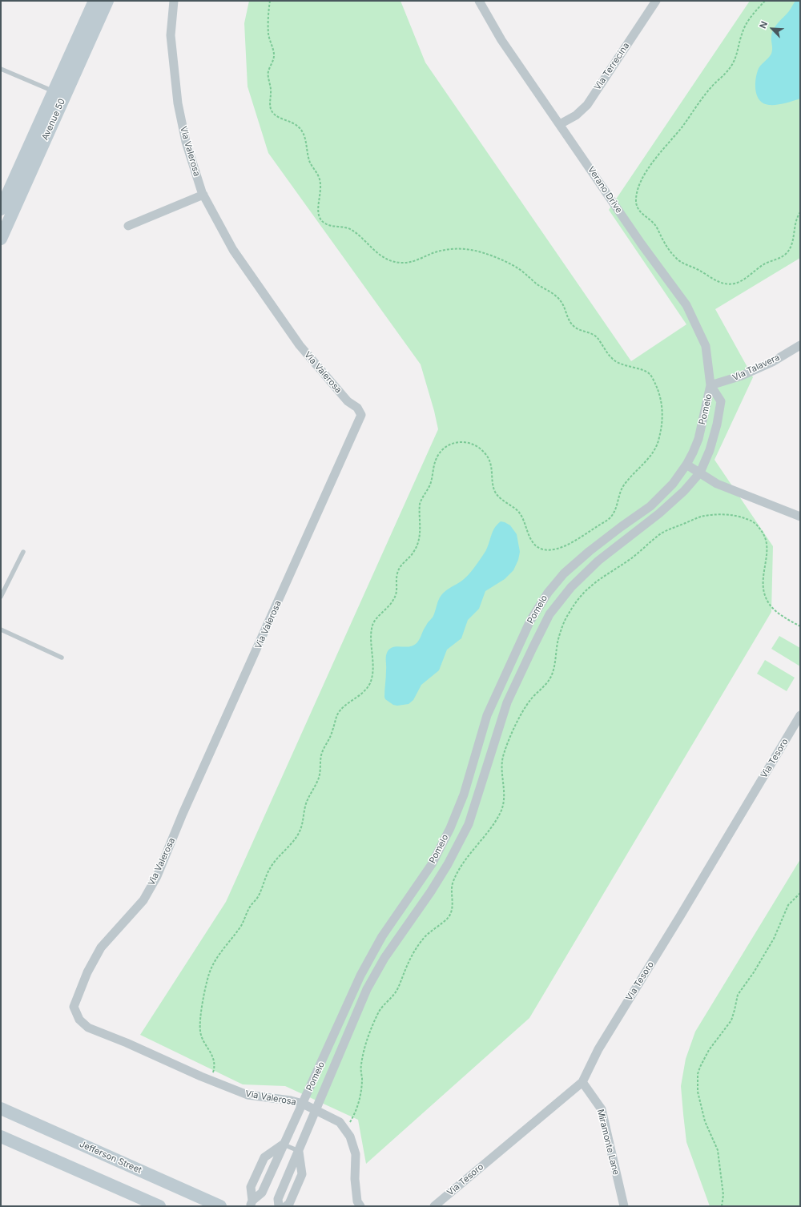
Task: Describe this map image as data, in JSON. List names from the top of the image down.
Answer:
{
  "streets": {
    "main road": ["Avenue 50", "Jefferson Street"],
    "street": [
      "Via Terrecina",
      "Via Valerosa",
      "Verano Drive",
      "Via Talavera",
      "Pomelo",
      "Via Tesoro",
      "Miramonte Lane"
    ]
  },
  "crossings": [
    ["Via Terrecina", "Verano Drive"],
    ["Via Valerosa", "Pomelo"],
    ["Verano Drive", "Via Talavera"],
    ["Verano Drive", "Pomelo"],
    ["Via Talavera", "Pomelo"],
    ["Via Tesoro", "Miramonte Lane"]
  ],
  "north": "top left"
}
